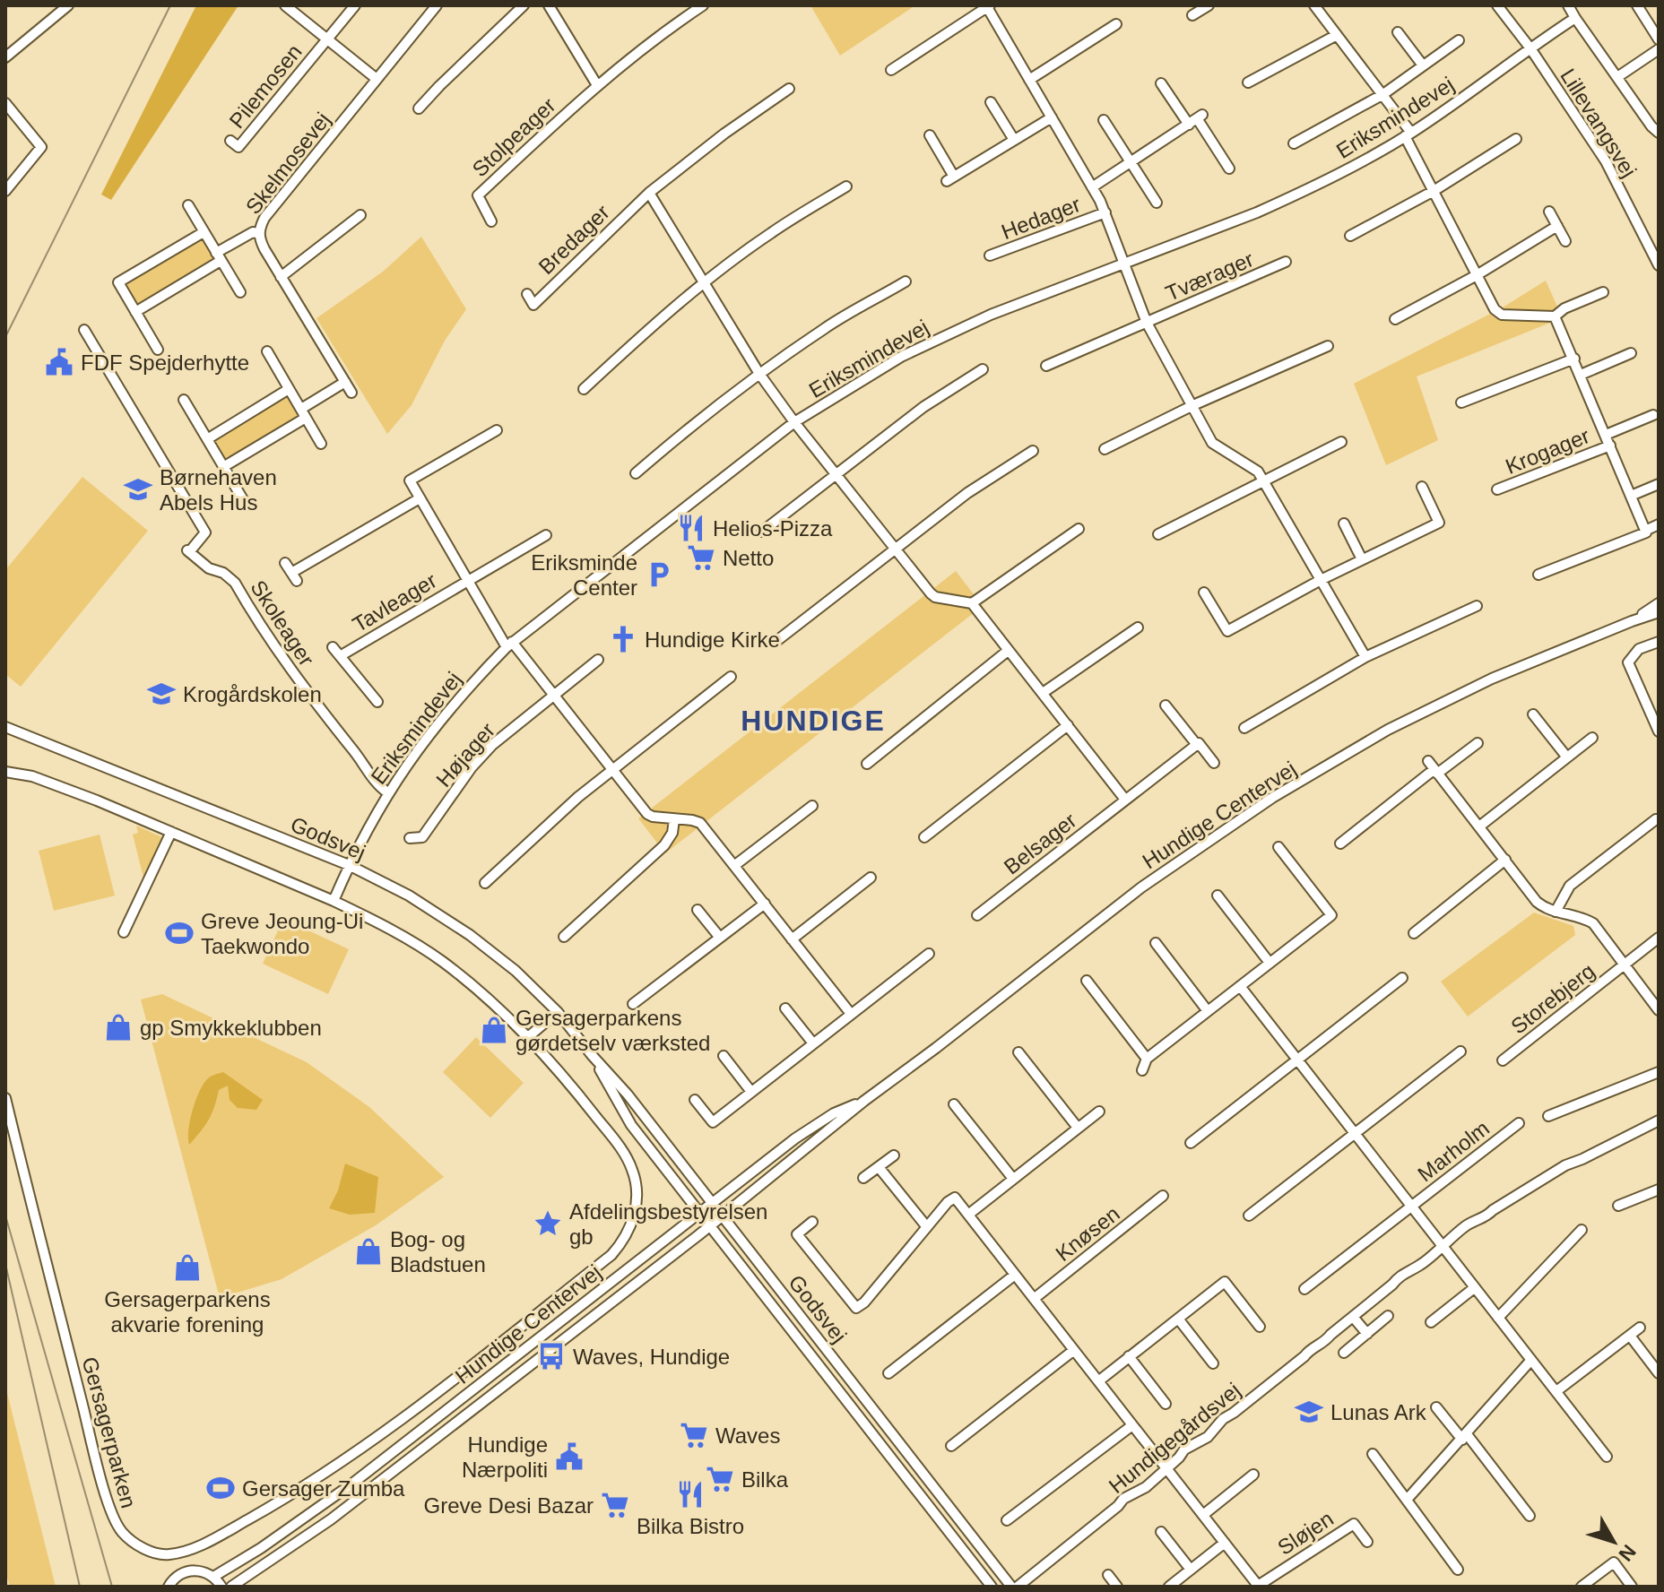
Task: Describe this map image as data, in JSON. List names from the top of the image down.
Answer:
{
  "streets": {
    "street": [
      "Pilemosen",
      "Eriksmindevej",
      "Lillevangsvej",
      "Stolpeager",
      "Skelmosevej",
      "Hedager",
      "Bredager",
      "Tværager",
      "Krogager",
      "Tavleager",
      "Skoleager",
      "Højager",
      "Hundige Centervej",
      "Godsvej",
      "Belsager",
      "Storebjerg",
      "Marholm",
      "Knøsen",
      "Gersagerparken",
      "Hundigegårdsvej",
      "Sløjen"
    ]
  },
  "crossings": [
    ["Pilemosen", "Skelmosevej"],
    ["Eriksmindevej", "Lillevangsvej"],
    ["Eriksmindevej", "Hedager"],
    ["Eriksmindevej", "Tværager"],
    ["Eriksmindevej", "Tavleager"],
    ["Eriksmindevej", "Skoleager"],
    ["Eriksmindevej", "Godsvej"],
    ["Hedager", "Tværager"],
    ["Hundige Centervej", "Godsvej"],
    ["Marholm", "Hundigegårdsvej"],
    ["Hundigegårdsvej", "Sløjen"]
  ],
  "districts": ["HUNDIGE"],
  "places": {
    "public building": ["FDF Spejderhytte", "Hundige Nærpoliti"],
    "school or university": ["Børnehaven Abels Hus", "Krogårdskolen", "Lunas Ark"],
    "restaurant": ["Helios-Pizza", "Bilka Bistro"],
    "supermarket": [
      "Netto",
      "Waves",
      "Bilka",
      "Greve Desi Bazar"
    ],
    "parking": ["Eriksminde Center"],
    "church": ["Hundige Kirke"],
    "sports": ["Greve Jeoung-Ui Taekwondo", "Gersager Zumba"],
    "shop": [
      "gp Smykkeklubben",
      "Gersagerparkens gørdetselv værksted",
      "Bog- og Bladstuen",
      "Gersagerparkens akvarie forening"
    ],
    "place": ["Afdelingsbestyrelsen gb"],
    "bus stop": ["Waves, Hundige"]
  },
  "north": "bottom right"
}
